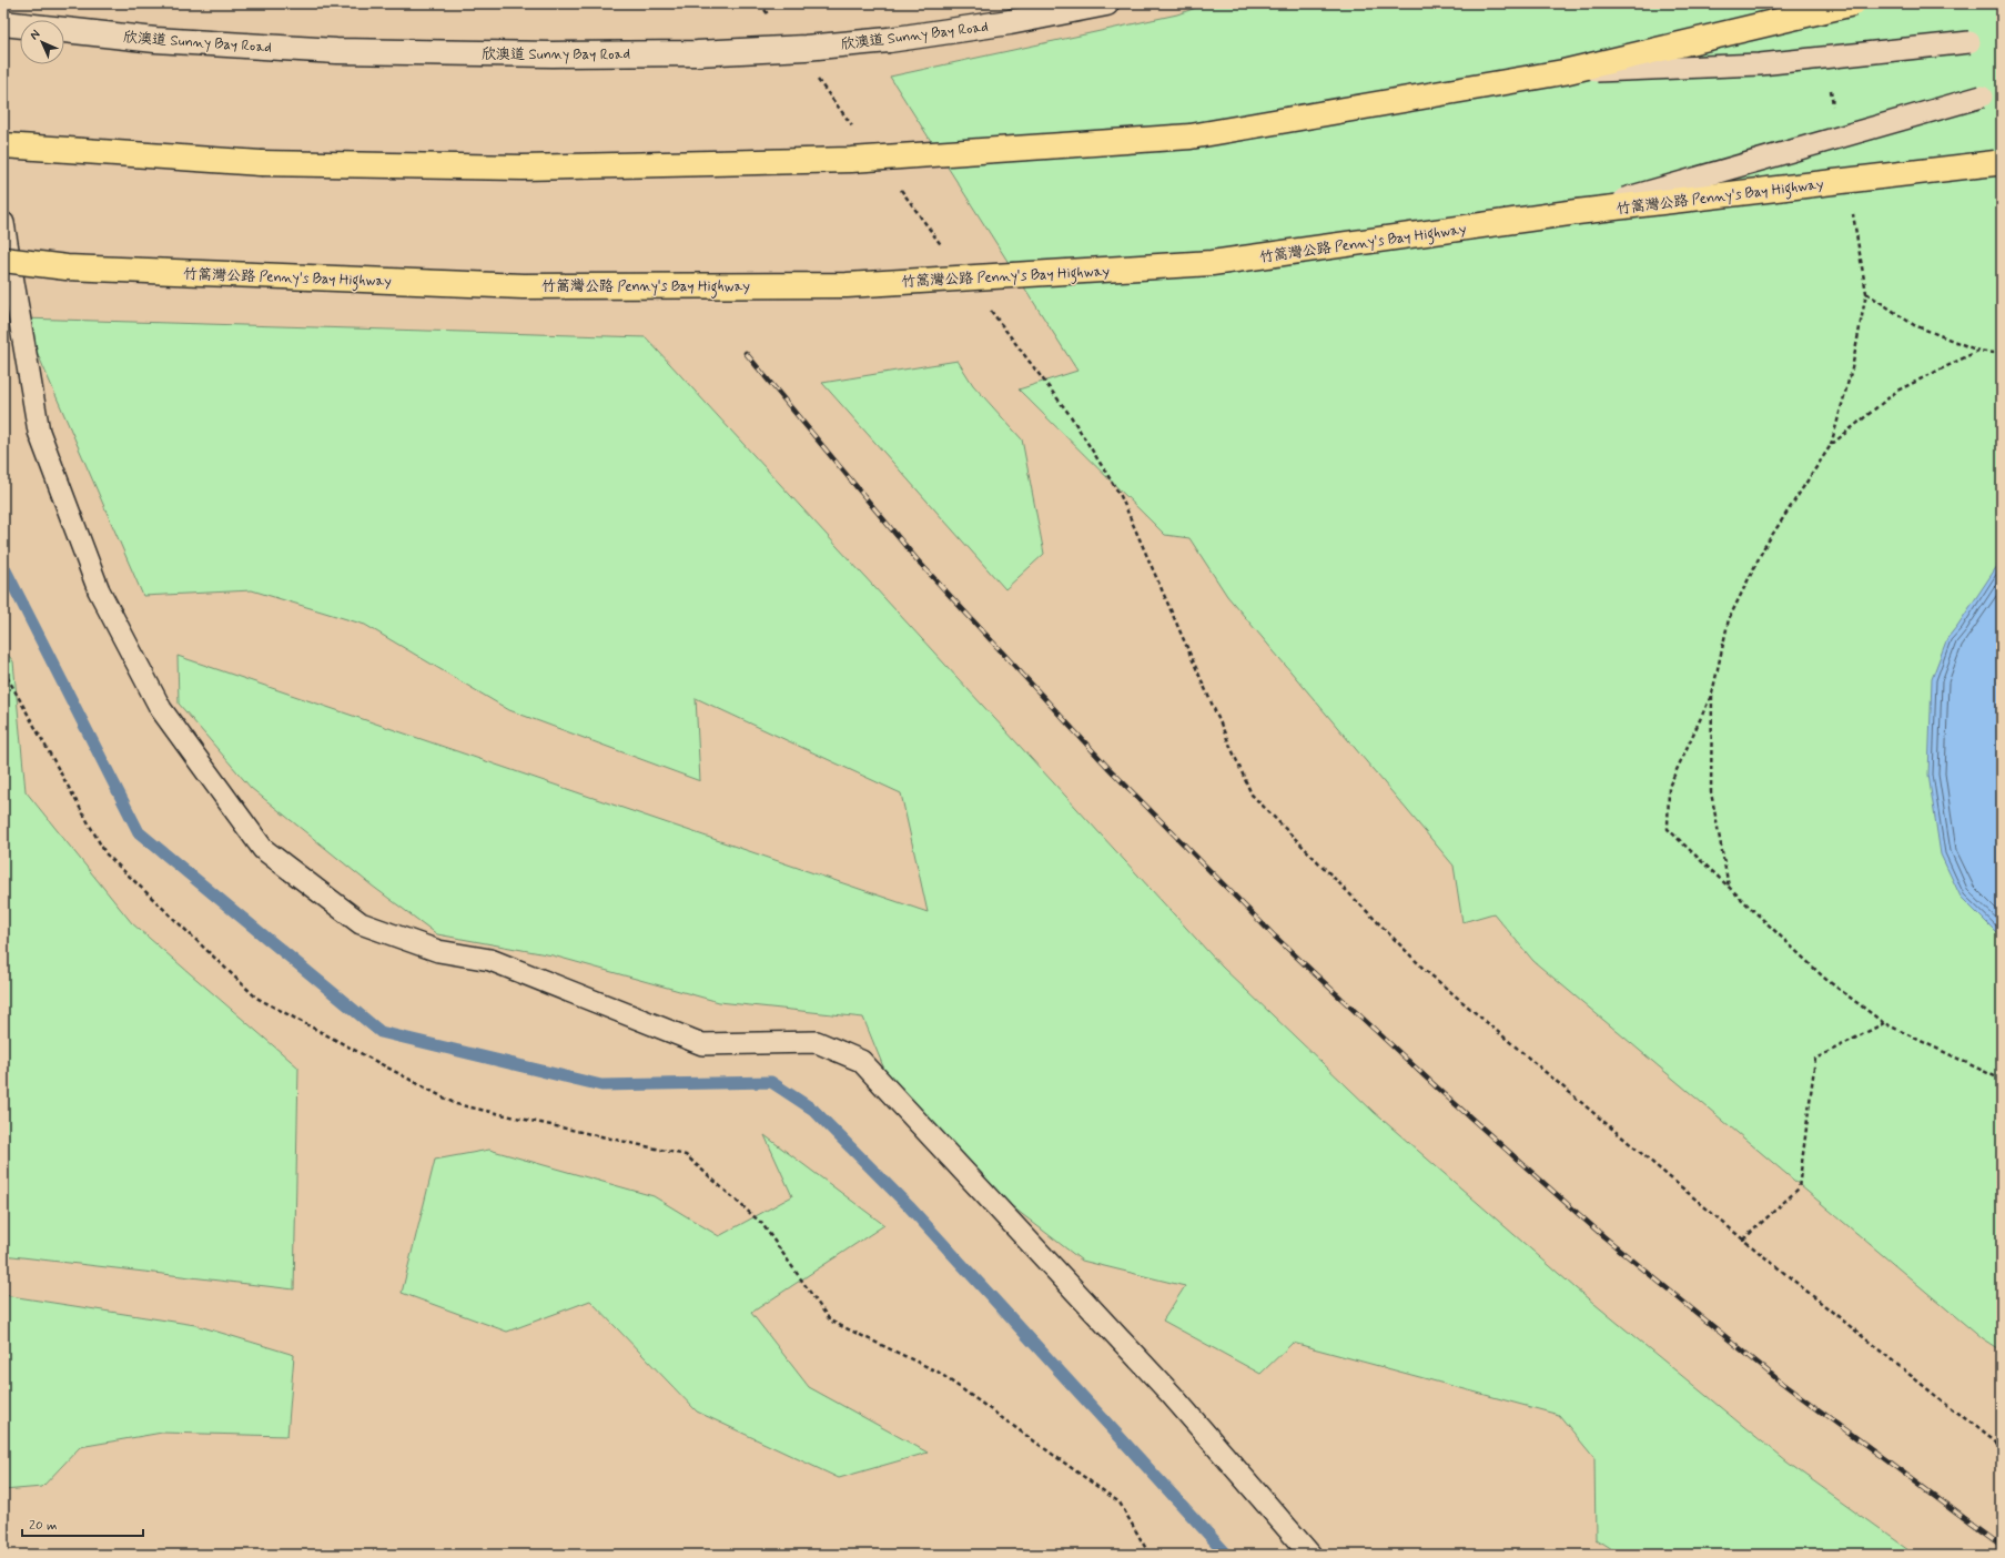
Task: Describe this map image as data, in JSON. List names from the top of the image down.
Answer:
{
  "streets": {
    "highway": ["竹篙灣公路 Penny's Bay Highway"],
    "main road": ["欣澳道 Sunny Bay Road"]
  },
  "scale_bar": "20 m",
  "north": "top left"
}
